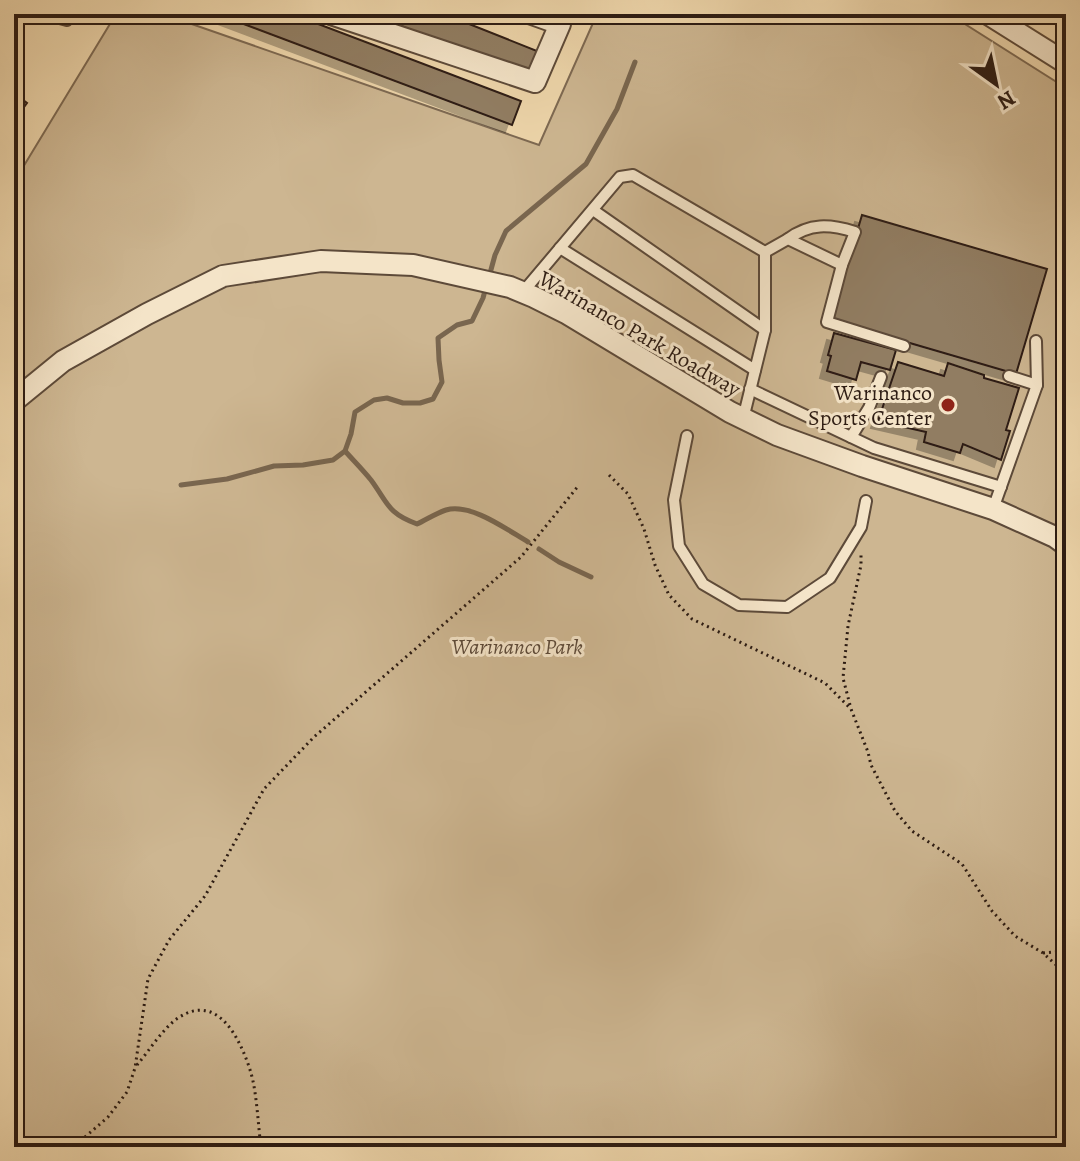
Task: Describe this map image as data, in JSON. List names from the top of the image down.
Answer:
{
  "streets": {
    "street": ["Warinanco Park Roadway"]
  },
  "parks": ["Warinanco Park"],
  "places": ["Warinanco Sports Center"],
  "north": "bottom right"
}
